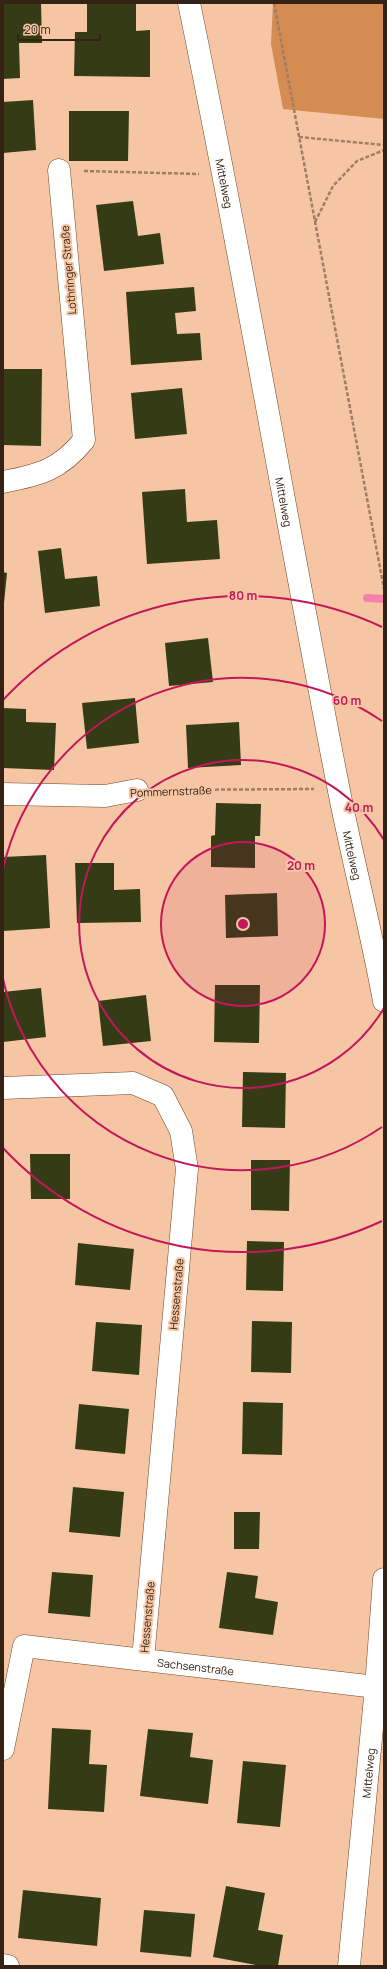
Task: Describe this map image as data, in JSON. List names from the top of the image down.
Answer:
{
  "streets": {
    "street": [
      "Mittelweg",
      "Lothringer Straße",
      "Pommernstraße",
      "Hessenstraße",
      "Sachsenstraße"
    ]
  },
  "crossings": [
    ["Mittelweg", "Pommernstraße"],
    ["Mittelweg", "Sachsenstraße"],
    ["Hessenstraße", "Sachsenstraße"]
  ],
  "scale_bar": "20 m",
  "rings": [
    "80 m",
    "60 m",
    "40 m",
    "20 m"
  ]
}
